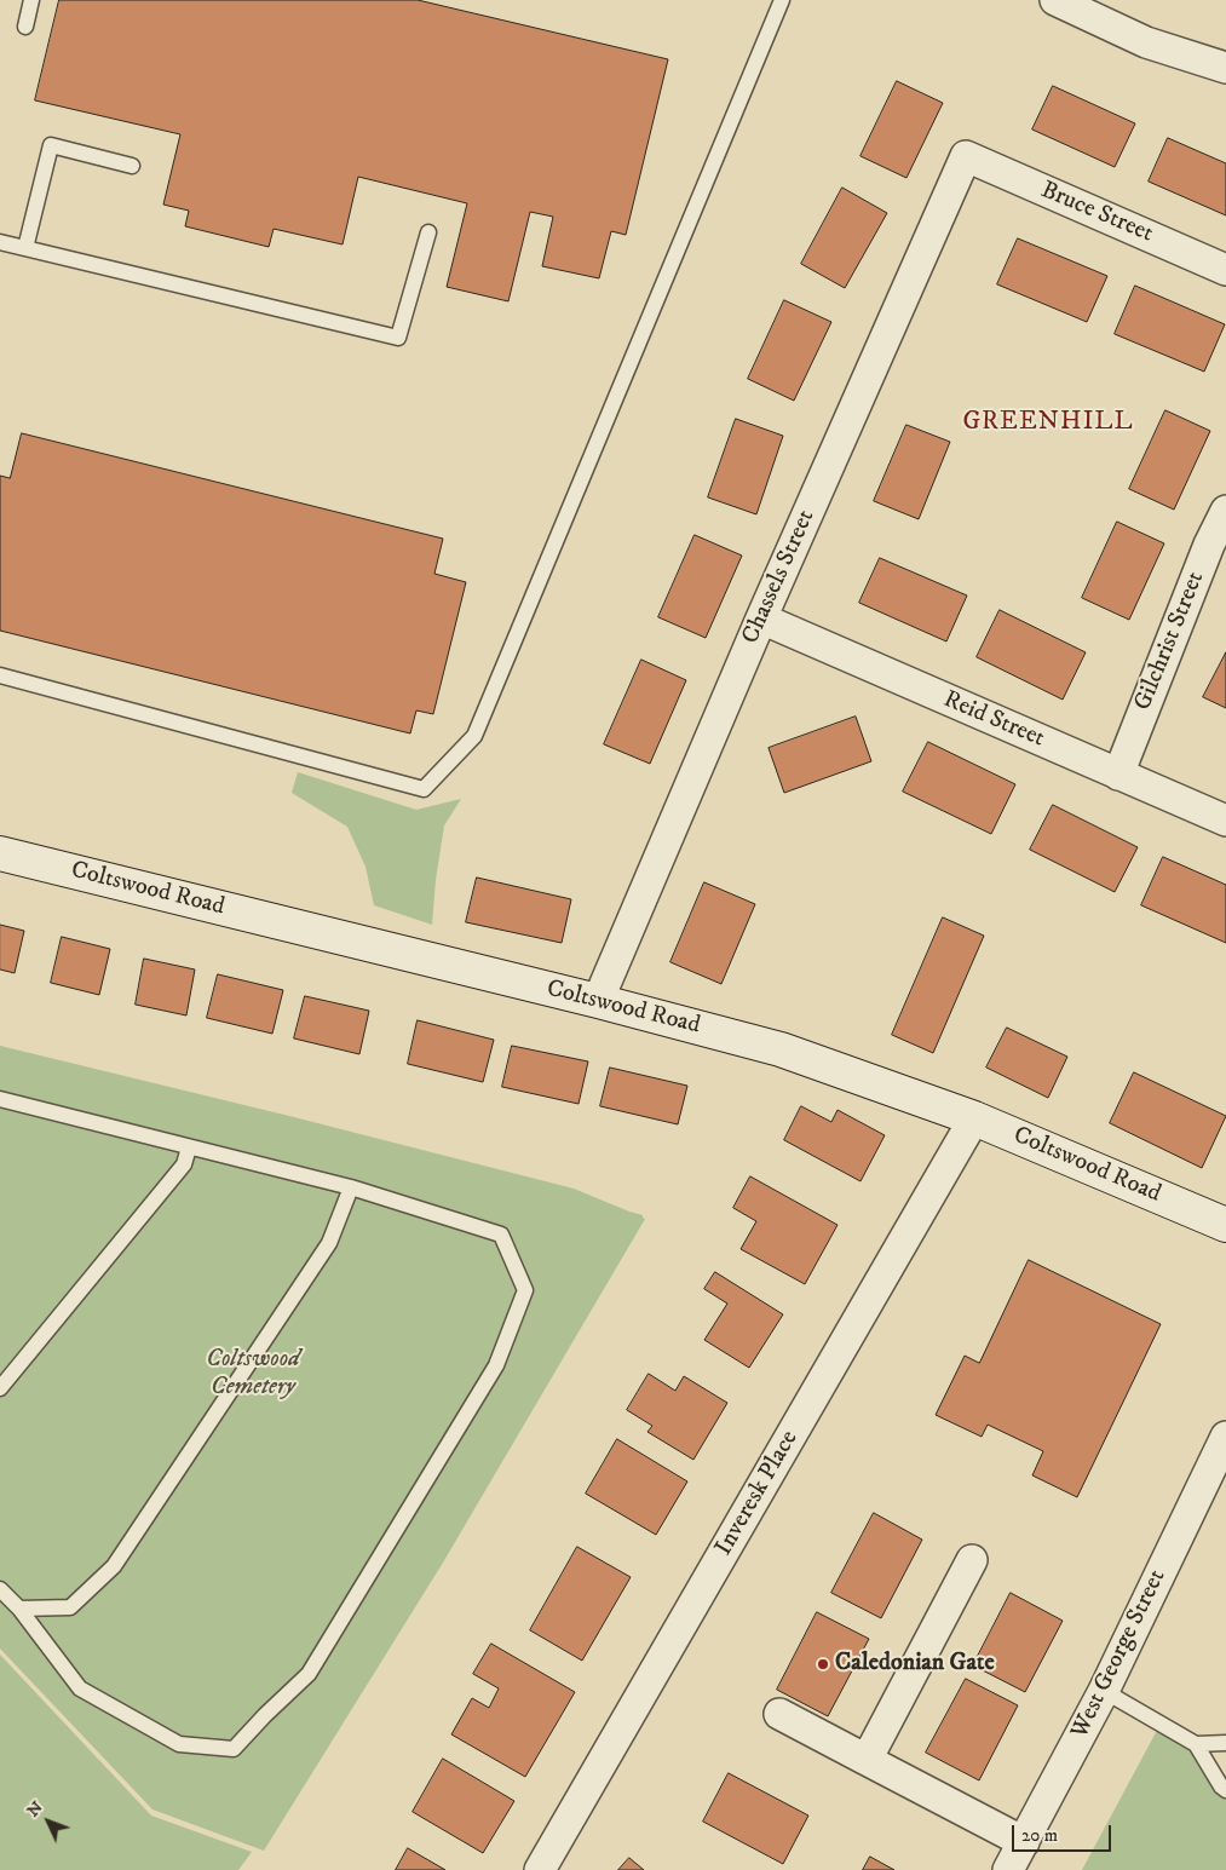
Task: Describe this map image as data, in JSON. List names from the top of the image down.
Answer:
{
  "streets": {
    "main road": ["Coltswood Road"],
    "street": [
      "Bruce Street",
      "Chassels Street",
      "Gilchrist Street",
      "Reid Street",
      "Inveresk Place",
      "West George Street"
    ]
  },
  "crossings": [
    ["Bruce Street", "Chassels Street"],
    ["Chassels Street", "Reid Street"],
    ["Chassels Street", "Coltswood Road"],
    ["Gilchrist Street", "Reid Street"],
    ["Coltswood Road", "Inveresk Place"]
  ],
  "districts": ["GREENHILL"],
  "parks": ["Coltswood Cemetery"],
  "places": ["Caledonian Gate"],
  "scale_bar": "20 m",
  "north": "top left"
}
